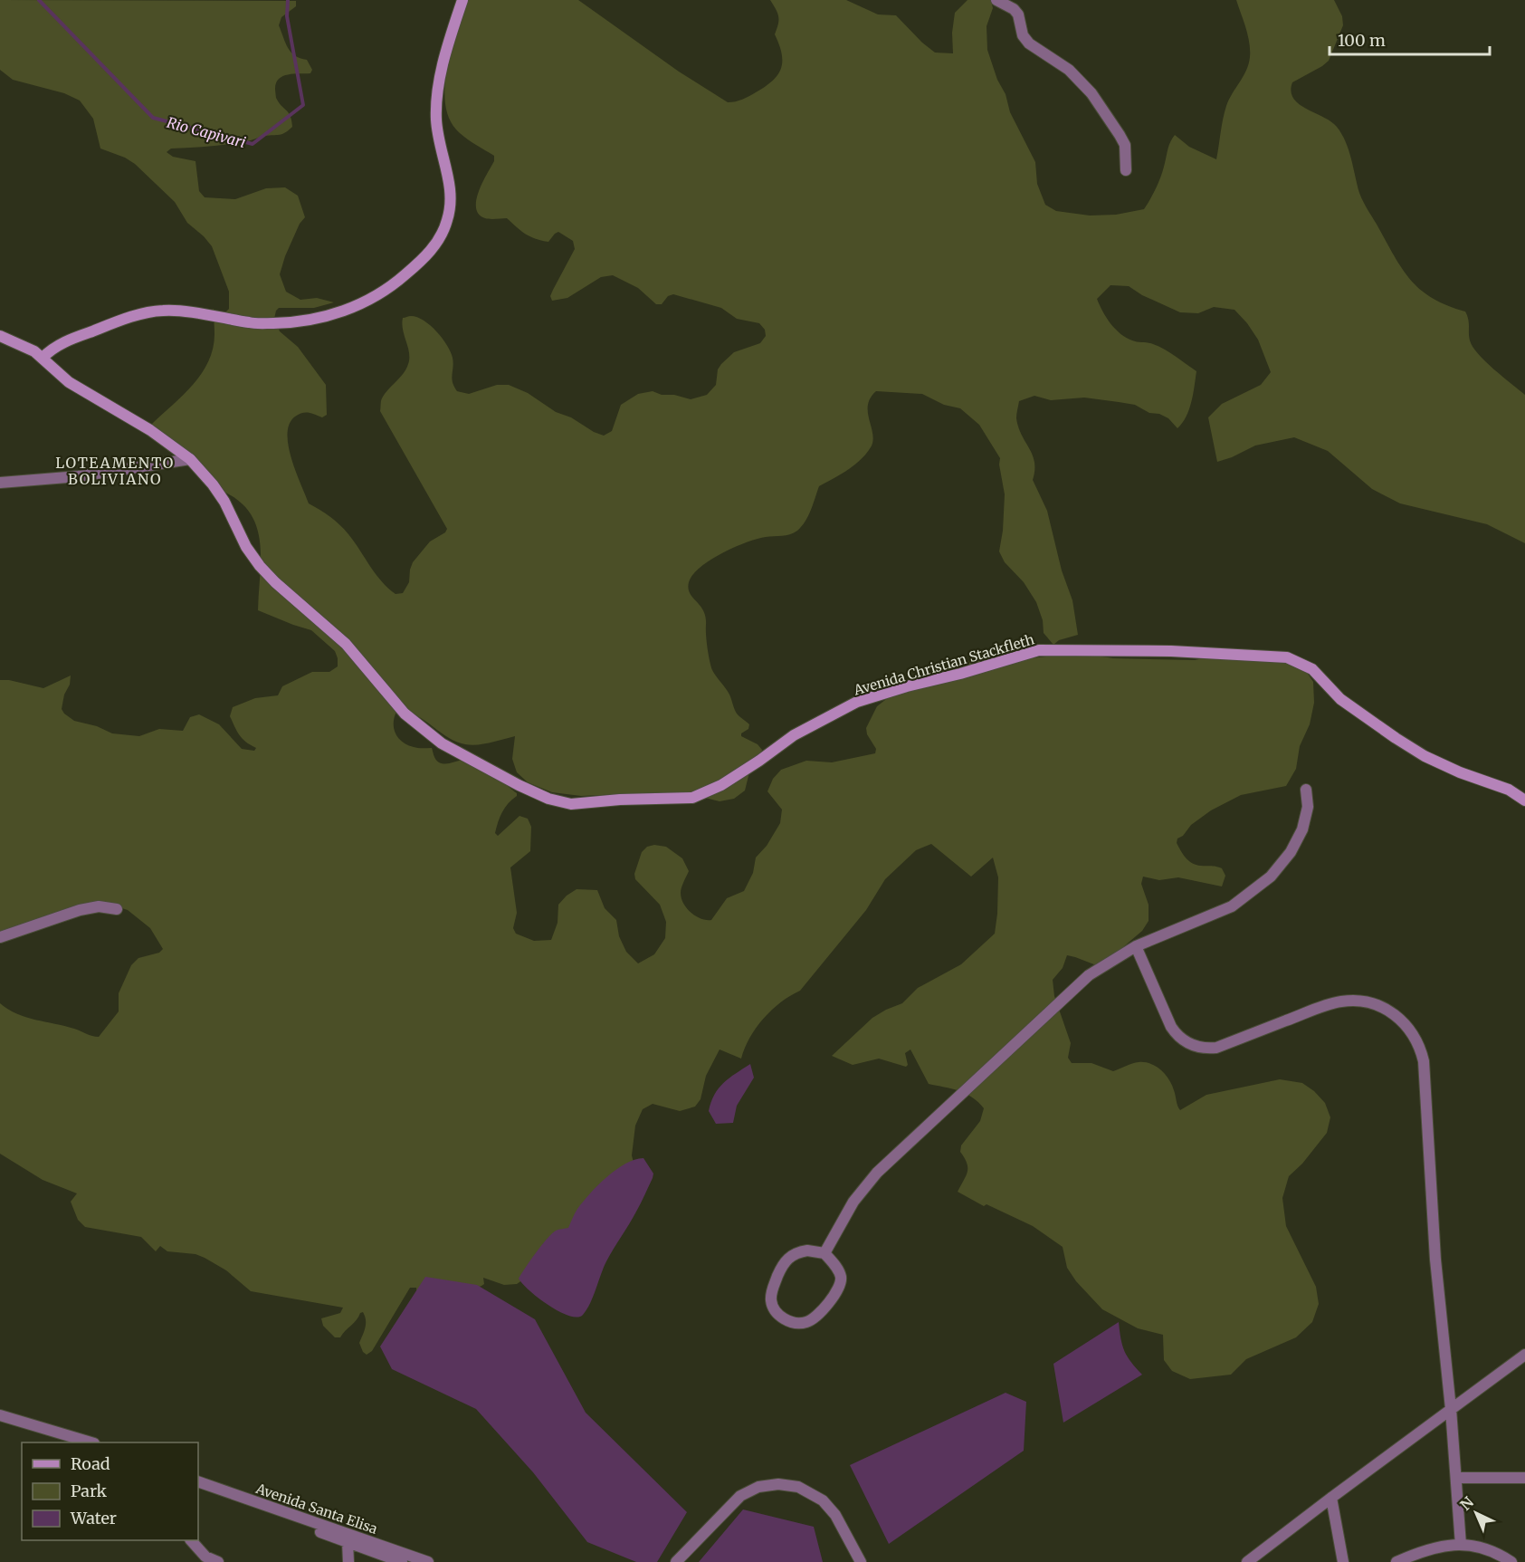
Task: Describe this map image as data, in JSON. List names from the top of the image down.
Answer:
{
  "streets": {
    "street": ["Avenida Christian Stackfleth", "Avenida Santa Elisa"]
  },
  "districts": ["LOTEAMENTO BOLIVIANO"],
  "water": ["Rio Capivari"],
  "legend": ["Road", "Park", "Water"],
  "scale_bar": "100 m",
  "north": "top left"
}
